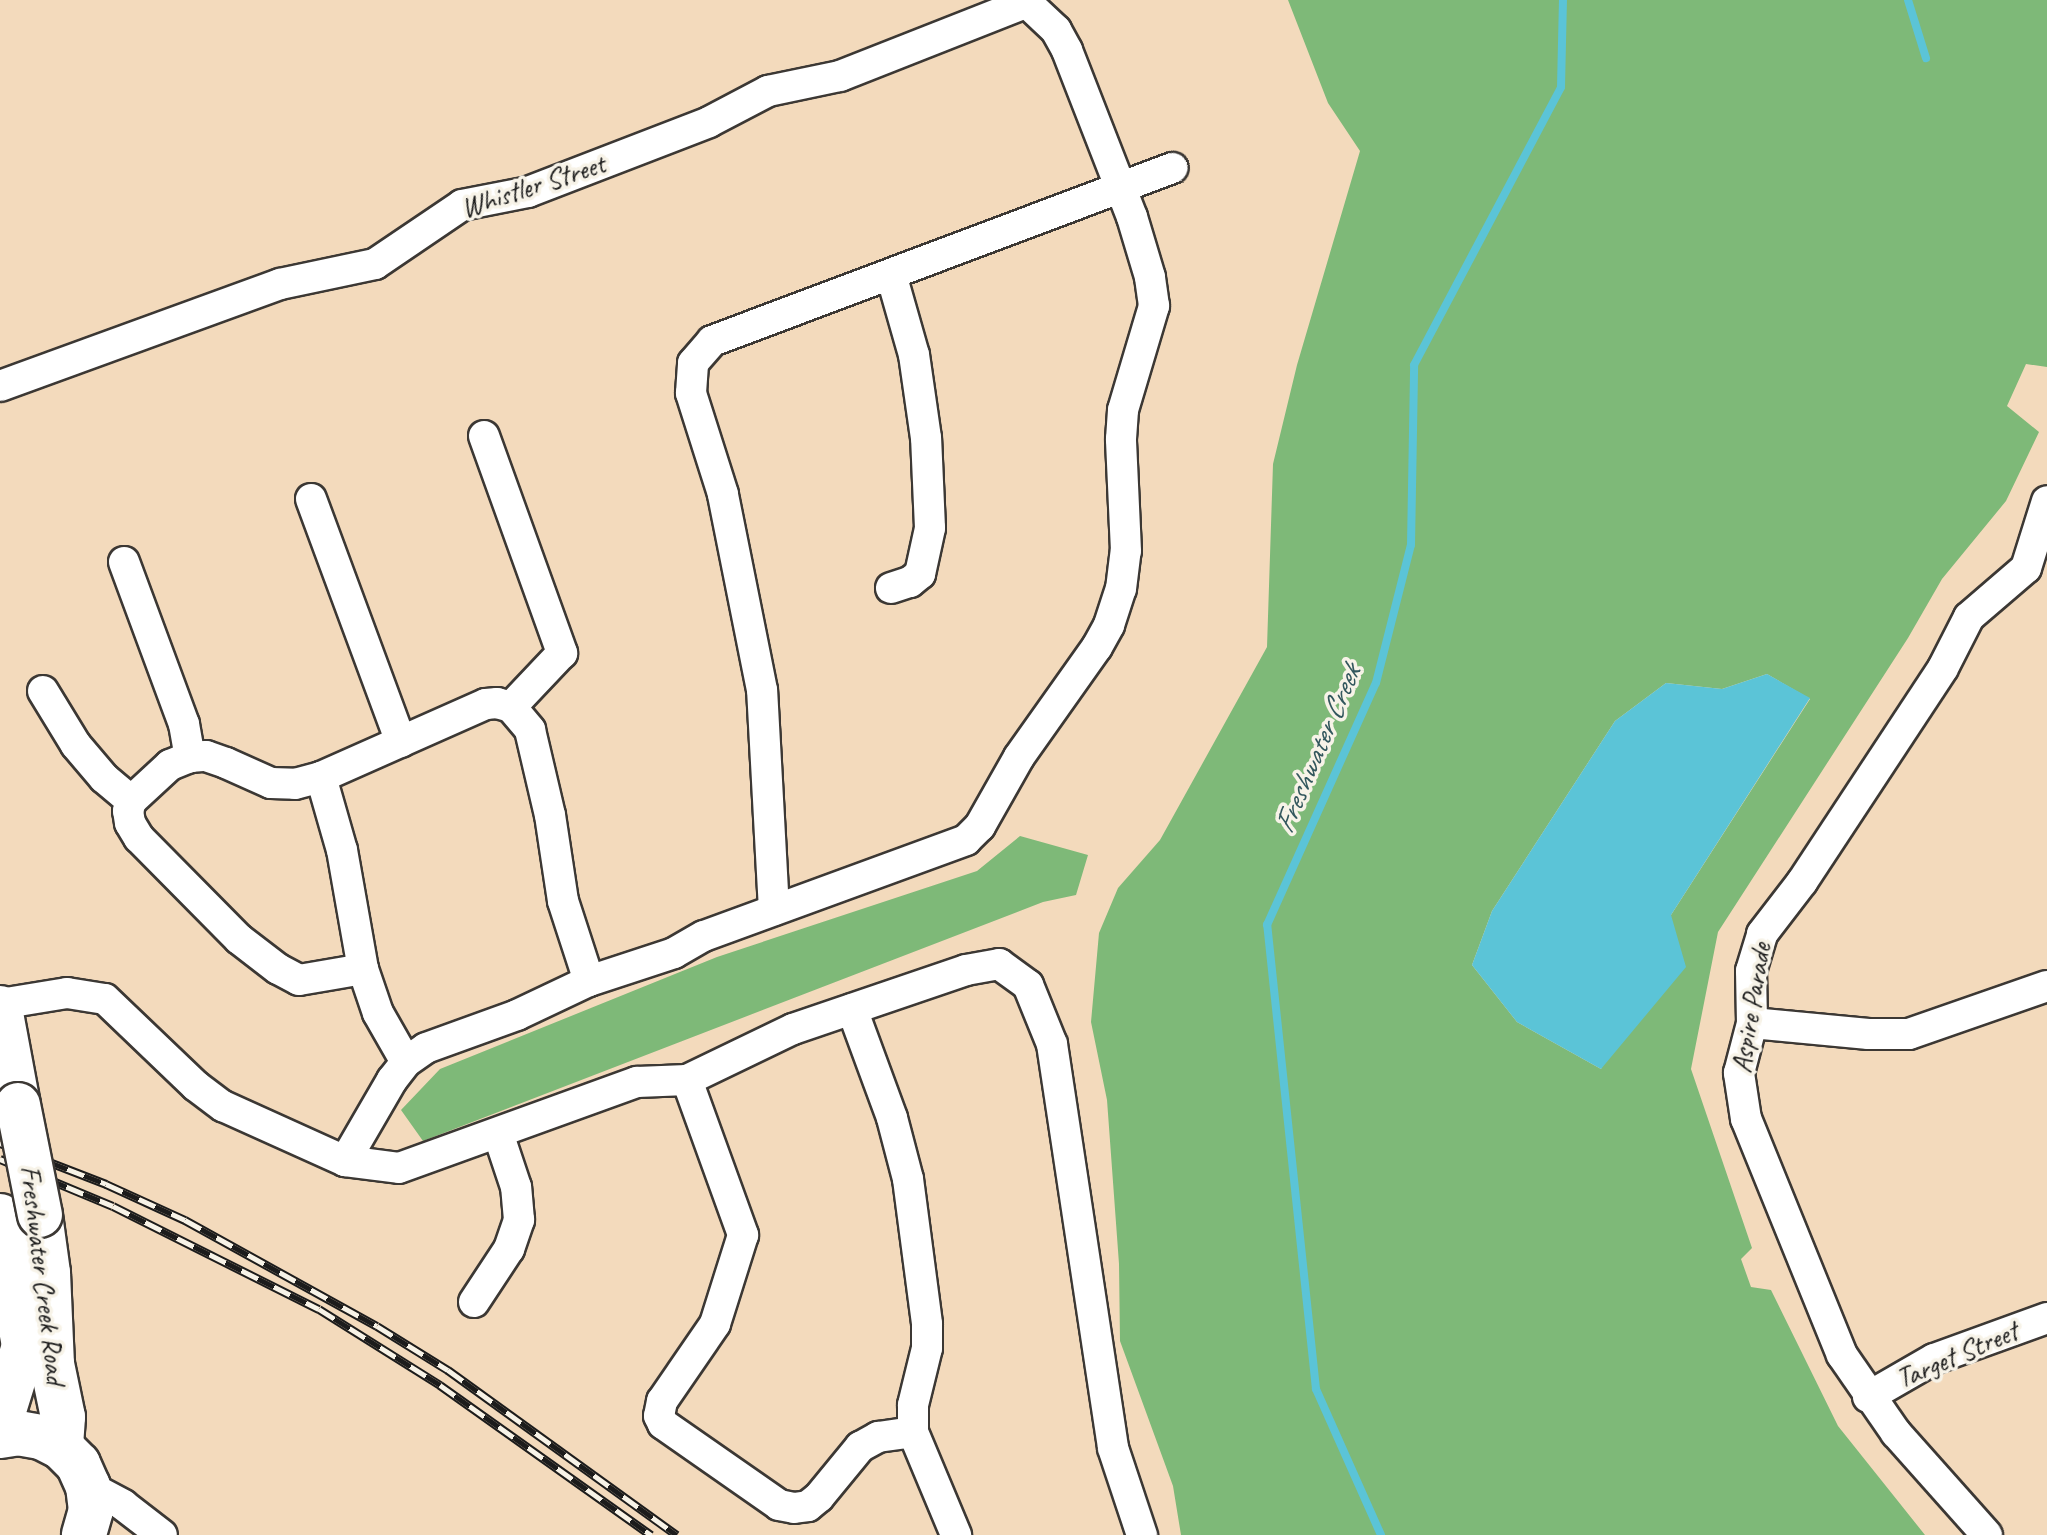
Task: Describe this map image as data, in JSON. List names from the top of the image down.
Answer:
{
  "streets": {
    "main road": ["Freshwater Creek Road"],
    "street": ["Whistler Street", "Aspire Parade", "Target Street"]
  },
  "crossings": [
    ["Aspire Parade", "Target Street"]
  ],
  "water": ["Freshwater Creek"]
}
